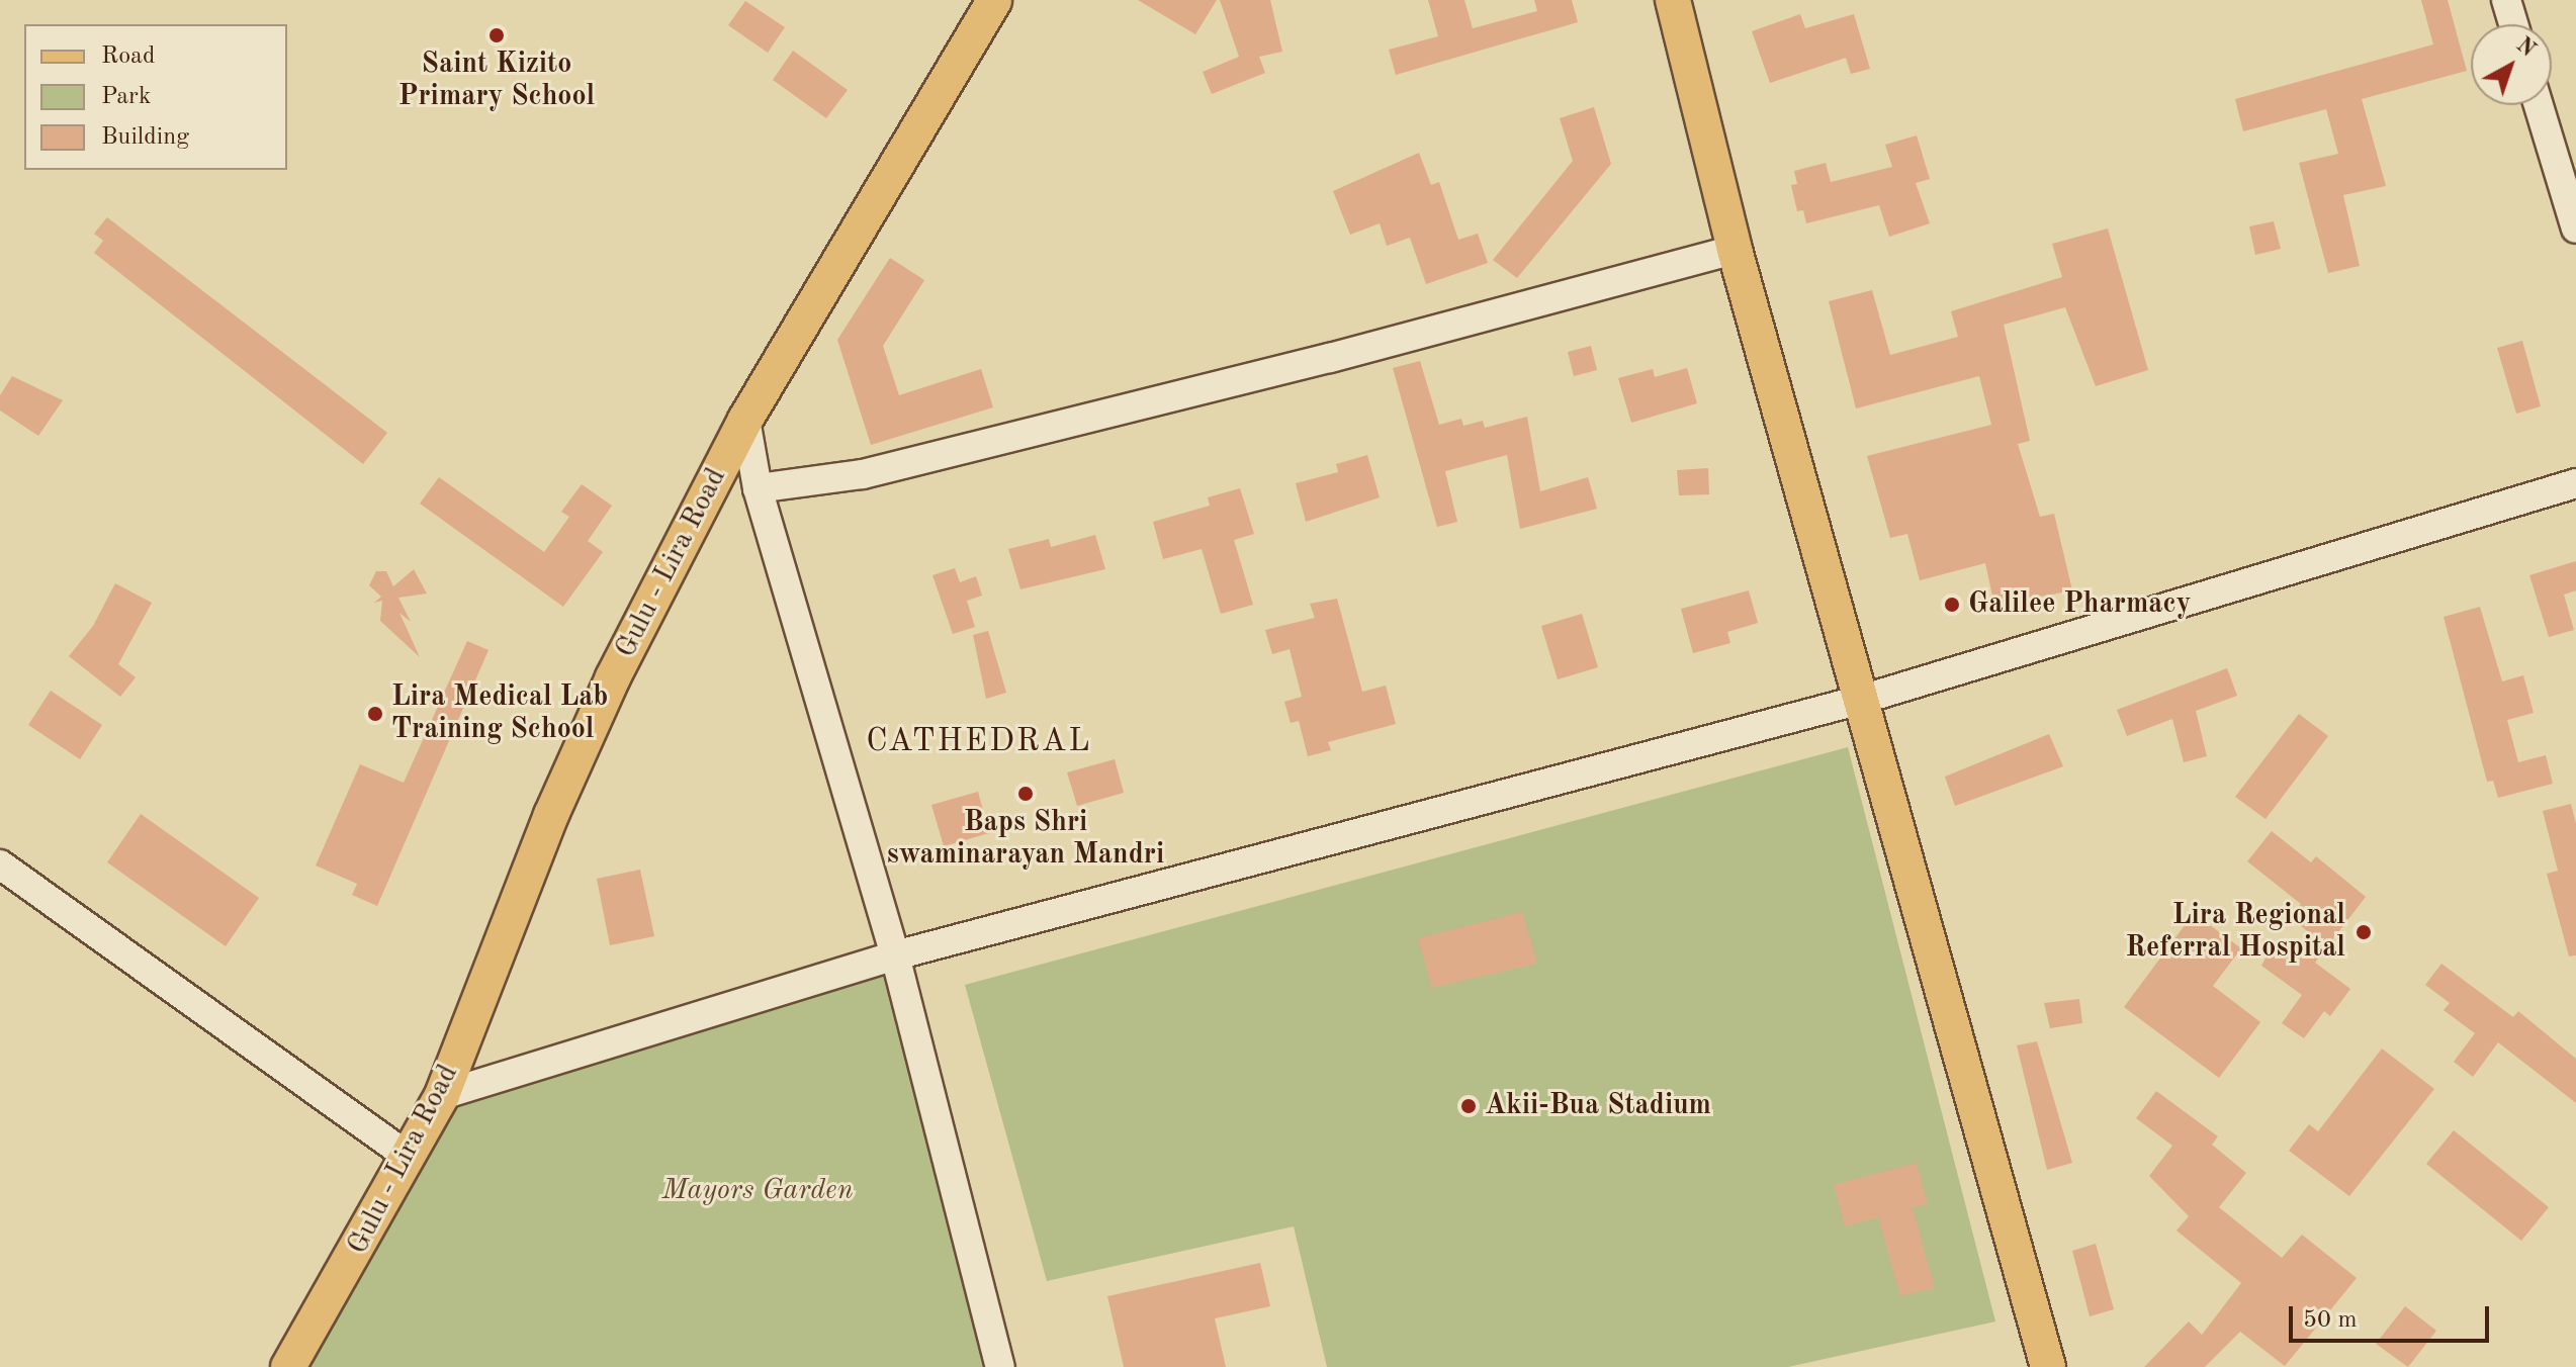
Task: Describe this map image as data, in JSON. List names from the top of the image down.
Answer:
{
  "streets": {
    "main road": ["Gulu - Lira Road"]
  },
  "districts": ["CATHEDRAL"],
  "parks": ["Mayors Garden"],
  "places": [
    "Saint Kizito Primary School",
    "Galilee Pharmacy",
    "Lira Medical Lab Training School",
    "Baps Shri swaminarayan Mandri",
    "Lira Regional Referral Hospital",
    "Akii-Bua Stadium"
  ],
  "legend": ["Road", "Park", "Building"],
  "scale_bar": "50 m",
  "north": "top right"
}
